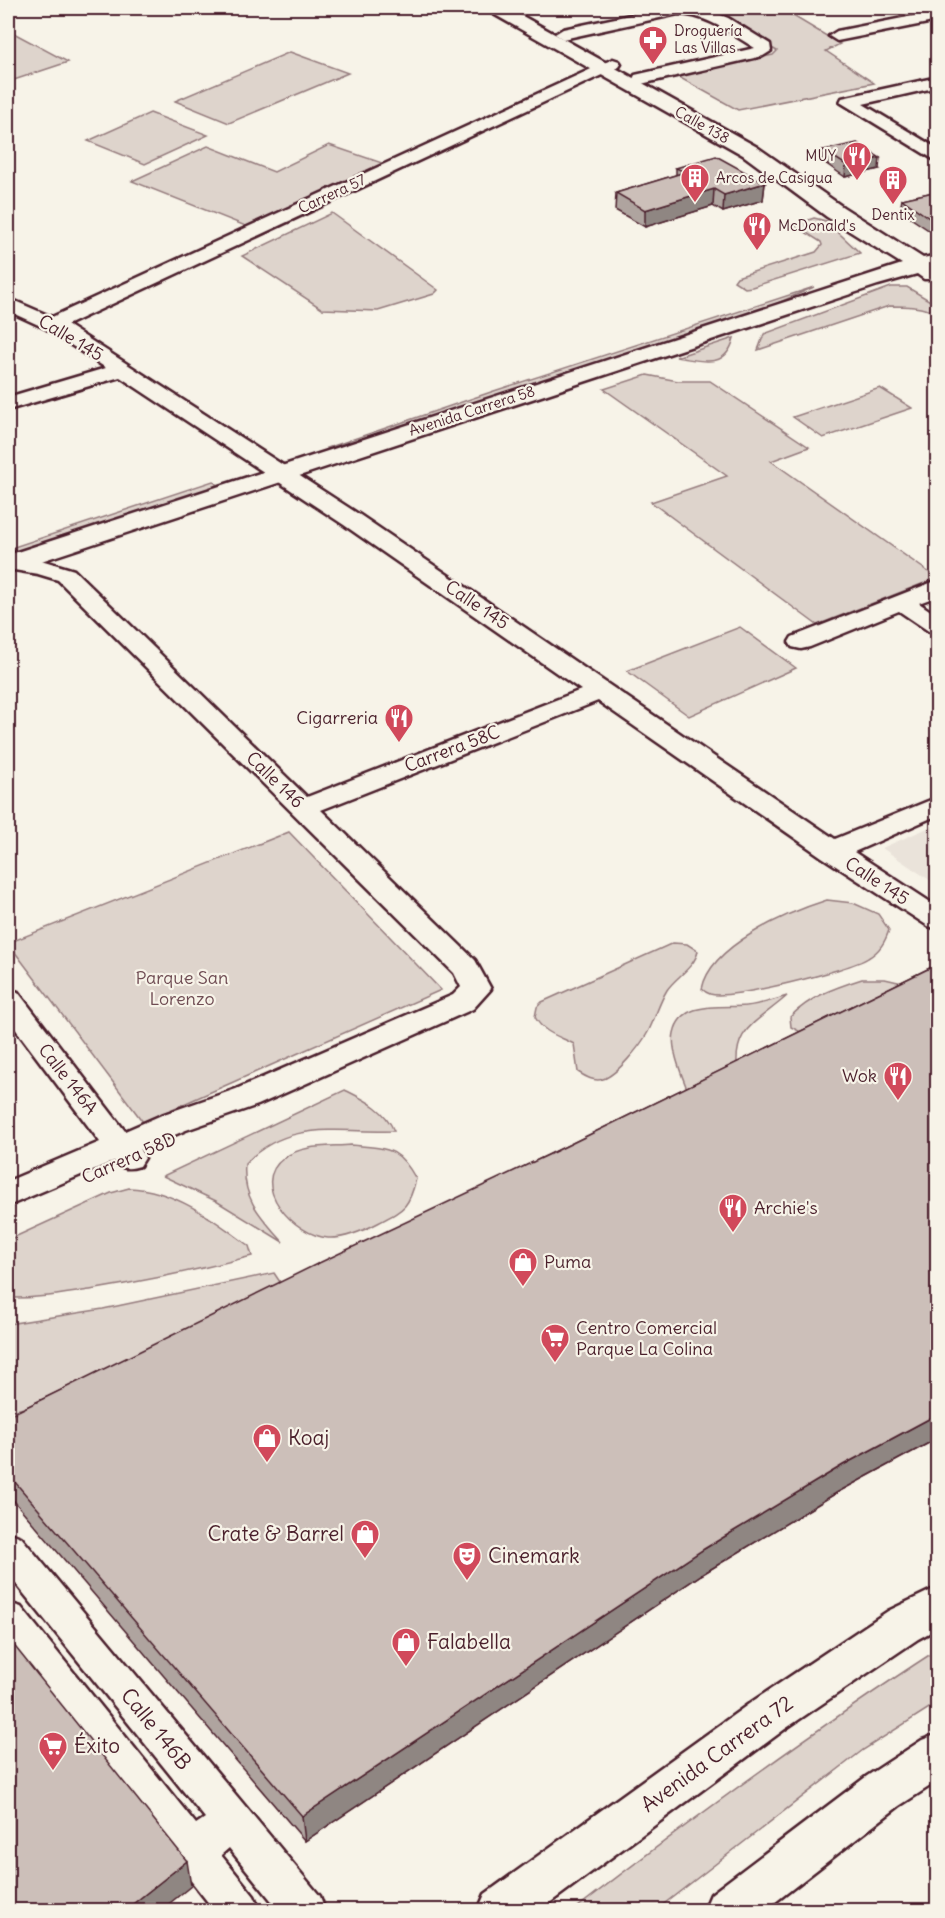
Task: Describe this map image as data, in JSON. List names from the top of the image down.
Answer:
{
  "streets": {
    "main road": ["Calle 138", "Avenida Carrera 58", "Avenida Carrera 72"],
    "street": [
      "Carrera 57",
      "Calle 145",
      "Carrera 58C",
      "Calle 146",
      "Calle 146A",
      "Carrera 58D",
      "Calle 146B"
    ]
  },
  "crossings": [
    ["Calle 138", "Carrera 57"],
    ["Calle 138", "Avenida Carrera 58"],
    ["Carrera 57", "Calle 145"],
    ["Calle 145", "Avenida Carrera 58"],
    ["Calle 145", "Carrera 58C"],
    ["Avenida Carrera 58", "Calle 146"],
    ["Carrera 58C", "Calle 146"],
    ["Calle 146", "Carrera 58D"],
    ["Calle 146A", "Carrera 58D"]
  ],
  "parks": ["Parque San Lorenzo"],
  "places": {
    "pharmacy": ["Droguería Las Villas"],
    "restaurant": [
      "MUY",
      "McDonald's",
      "Cigarreria",
      "Wok",
      "Archie's"
    ],
    "building": ["Arcos de Casigua", "Dentix"],
    "shop": [
      "Puma",
      "Koaj",
      "Crate & Barrel",
      "Falabella"
    ],
    "supermarket": ["Centro Comercial Parque La Colina", "Éxito"],
    "theatre": ["Cinemark"]
  }
}
